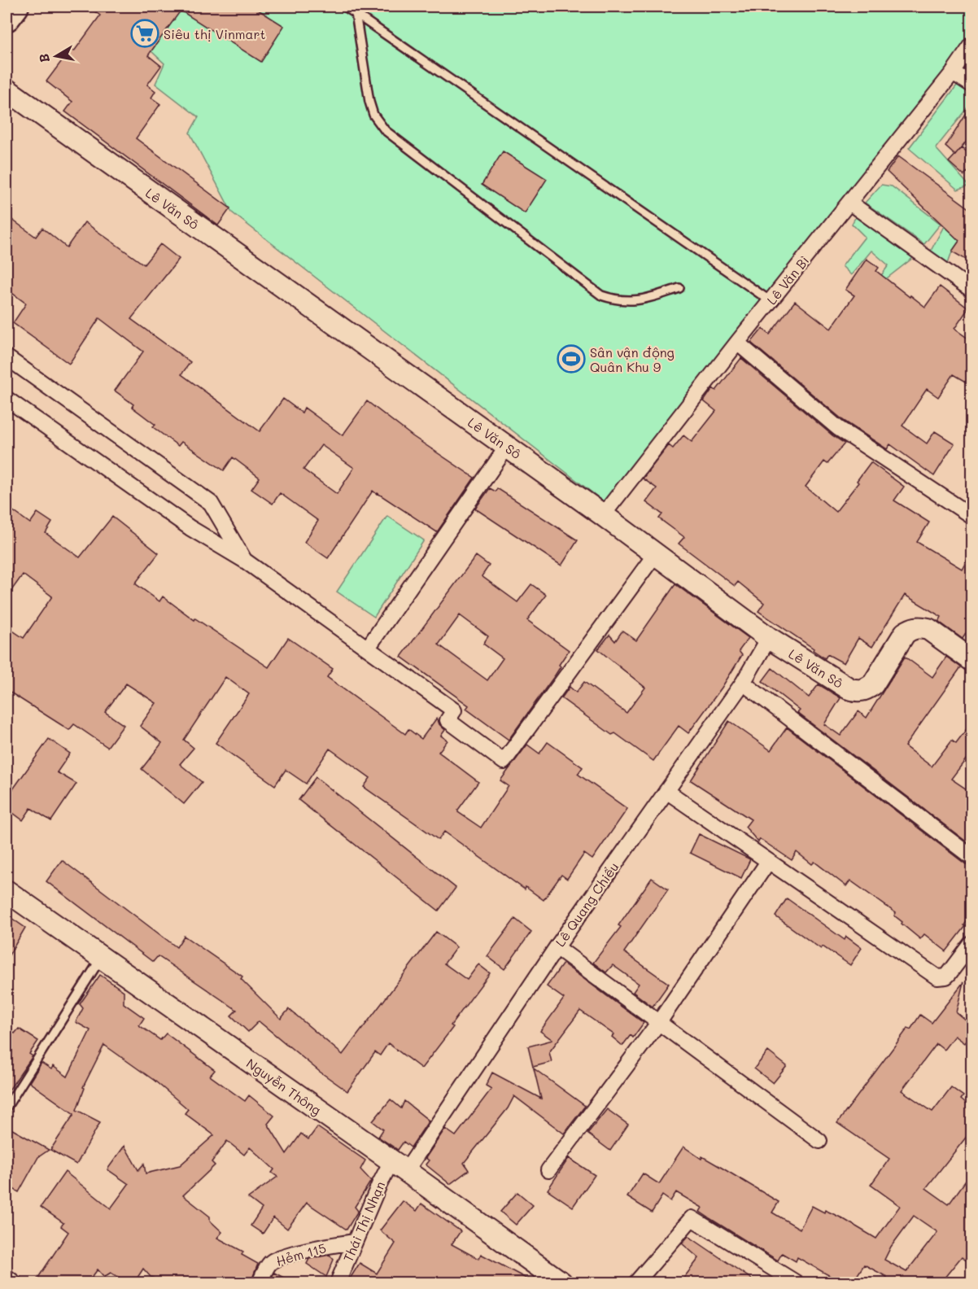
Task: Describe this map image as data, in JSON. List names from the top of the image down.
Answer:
{
  "streets": {
    "street": [
      "Lê Văn Sô",
      "Lê Văn Bì",
      "Lê Quang Chiểu",
      "Nguyễn Thông",
      "Thái Thị Nhạn",
      "Hẻm 115"
    ]
  },
  "crossings": [
    ["Lê Văn Sô", "Lê Văn Bì"],
    ["Lê Văn Sô", "Lê Quang Chiểu"],
    ["Lê Quang Chiểu", "Nguyễn Thông"],
    ["Lê Quang Chiểu", "Thái Thị Nhạn"],
    ["Nguyễn Thông", "Thái Thị Nhạn"],
    ["Thái Thị Nhạn", "Hẻm 115"]
  ],
  "places": {
    "supermarket": ["Siêu thị Vinmart"],
    "sports": ["Sân vận động Quân Khu 9"]
  },
  "north": "left"
}
